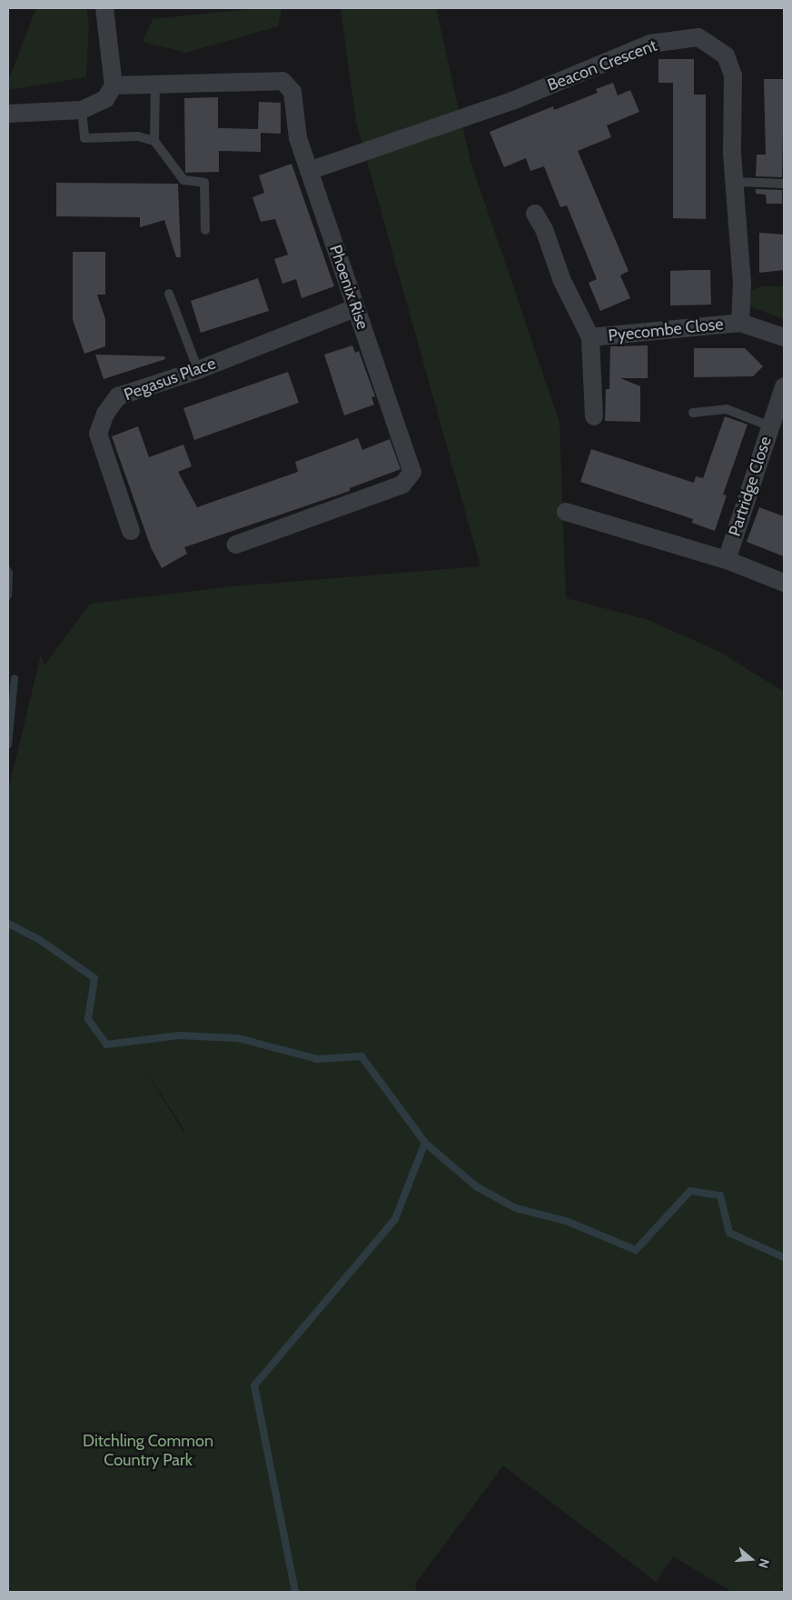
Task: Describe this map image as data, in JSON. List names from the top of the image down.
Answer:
{
  "streets": {
    "street": [
      "Beacon Crescent",
      "Phoenix Rise",
      "Pyecombe Close",
      "Pegasus Place",
      "Partridge Close"
    ]
  },
  "crossings": [
    ["Beacon Crescent", "Phoenix Rise"],
    ["Beacon Crescent", "Pyecombe Close"],
    ["Phoenix Rise", "Pegasus Place"]
  ],
  "parks": ["Ditchling Common Country Park"],
  "north": "right"
}
